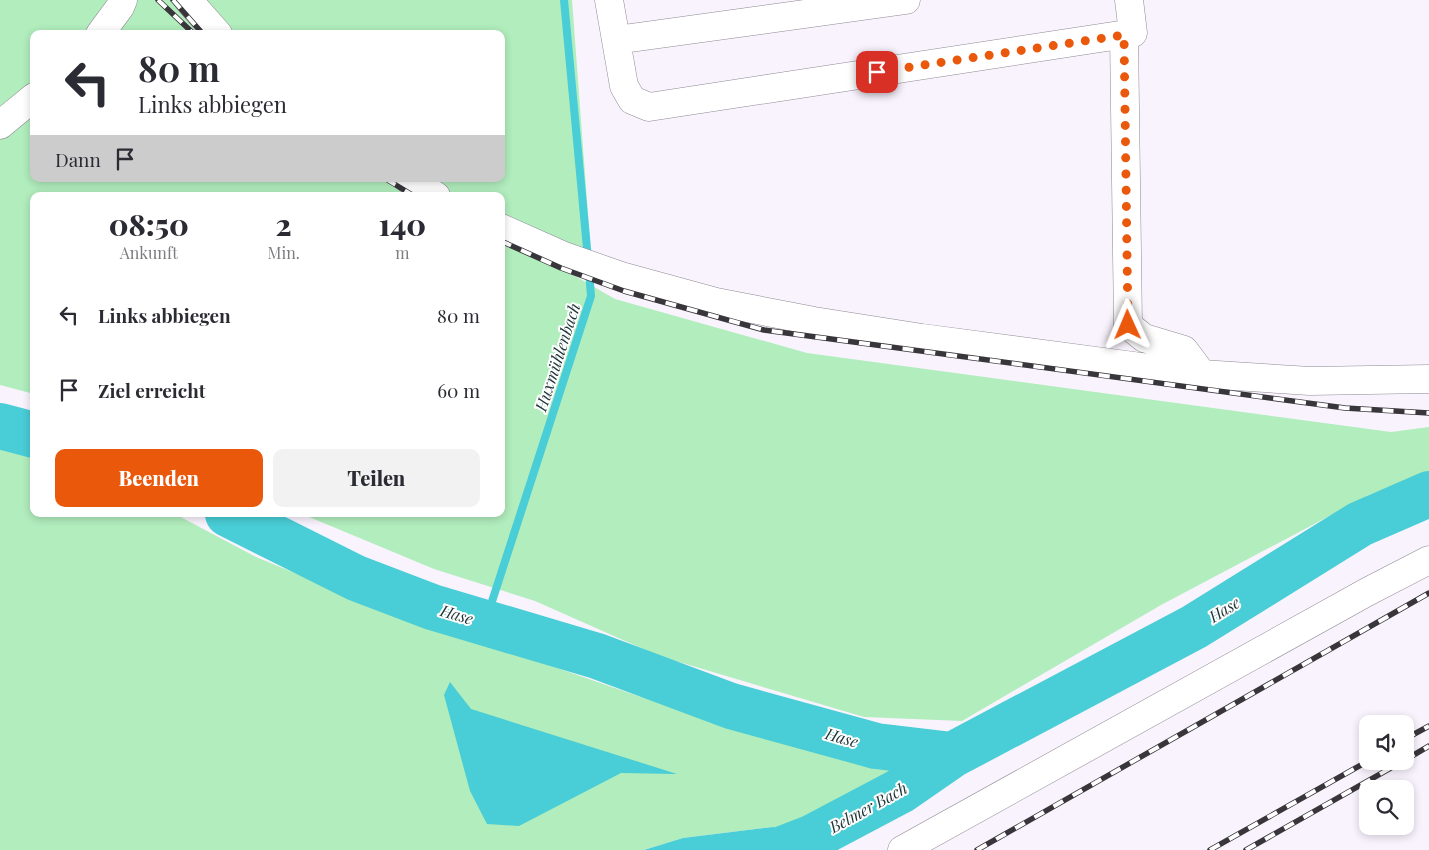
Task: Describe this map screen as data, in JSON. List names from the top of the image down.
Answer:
{
  "water": ["Huxmühlenbach", "Hase", "Belmer Bach"],
  "page": {
    "turn": ["80 m", "Links abbiegen"],
    "then": "Dann",
    "eta": [
      "08:50",
      "Ankunft",
      "2",
      "Min.",
      "140",
      "m"
    ],
    "list": [
      {
        "name": "Links abbiegen",
        "value": "80 m"
      },
      {
        "name": "Ziel erreicht",
        "value": "60 m"
      }
    ],
    "buttons": ["Beenden", "Teilen"]
  }
}
